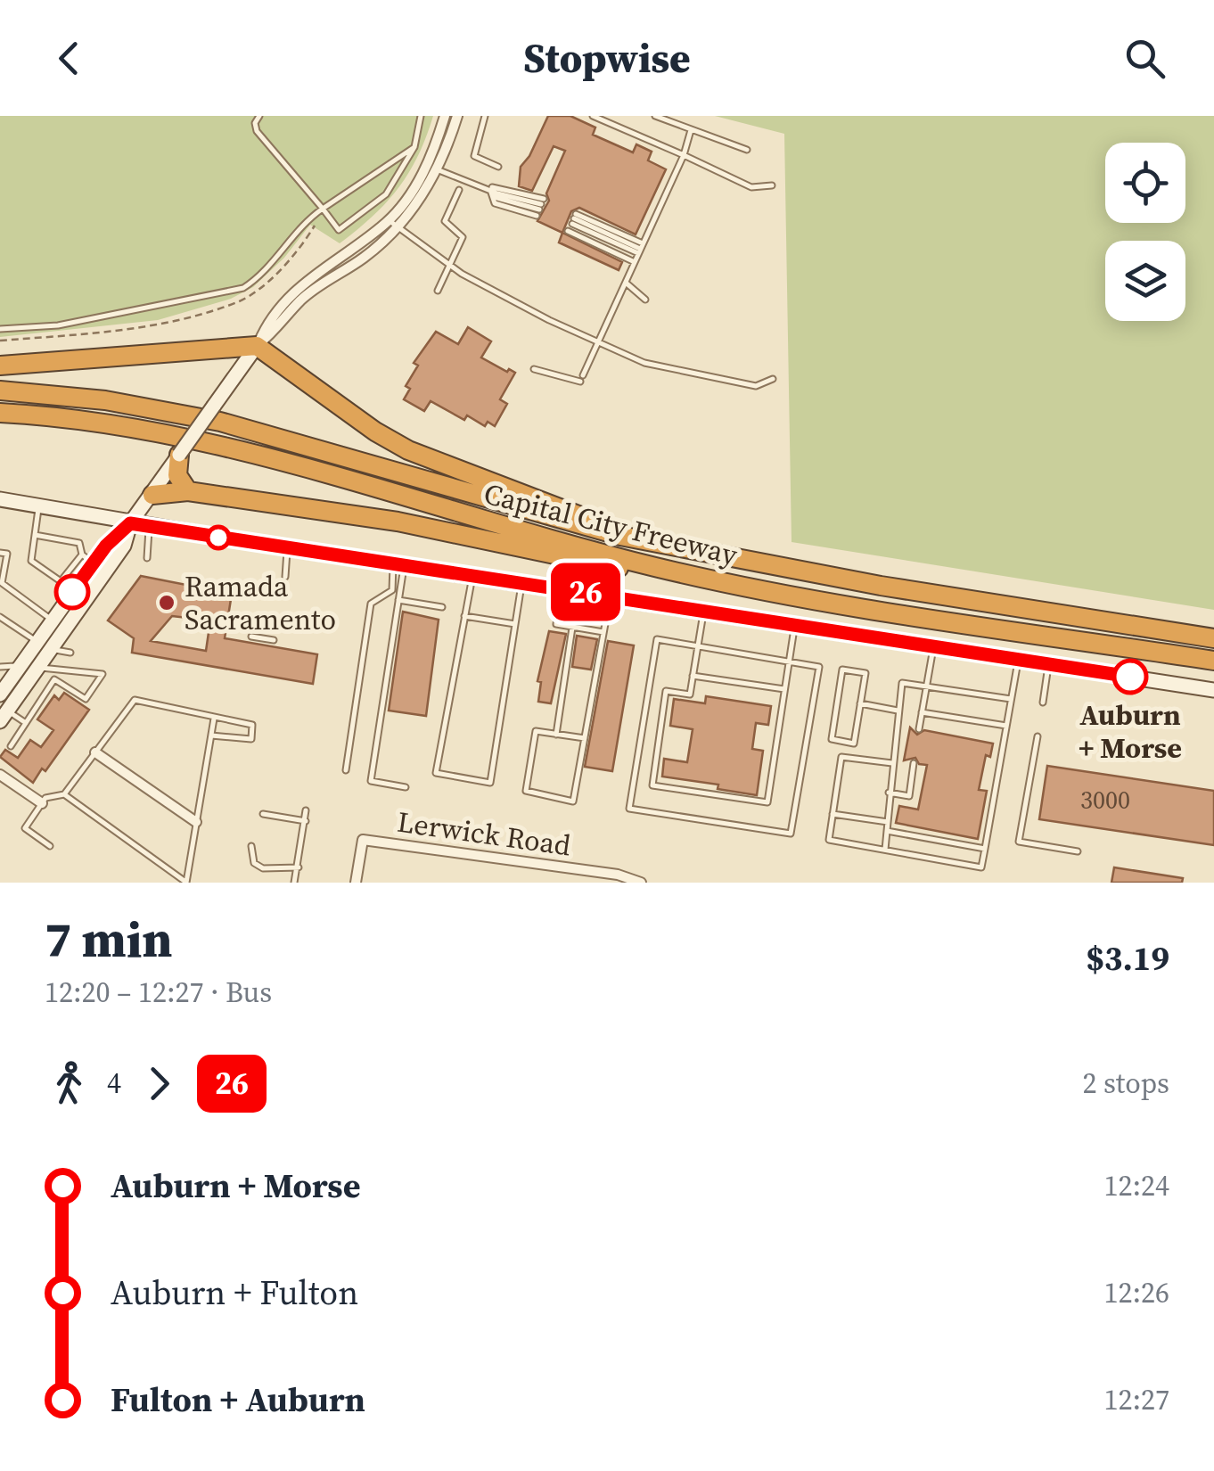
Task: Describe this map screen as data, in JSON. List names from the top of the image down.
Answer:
{
  "streets": {
    "highway": ["Capital City Freeway"],
    "street": ["Lerwick Road"]
  },
  "places": ["Ramada Sacramento", "Auburn + Morse"],
  "lines": ["bus line 26"],
  "house_numbers": ["3000"],
  "page": {
    "header": "Stopwise",
    "on_map": "26",
    "heading": ["7 min", "12:20 – 12:27 · Bus", "$3.19"],
    "legs": ["4", "26", "2 stops"],
    "list": [
      {
        "name": "Auburn + Morse",
        "value": "12:24"
      },
      {
        "name": "Auburn + Fulton",
        "value": "12:26"
      },
      {
        "name": "Fulton + Auburn",
        "value": "12:27"
      }
    ]
  }
}
